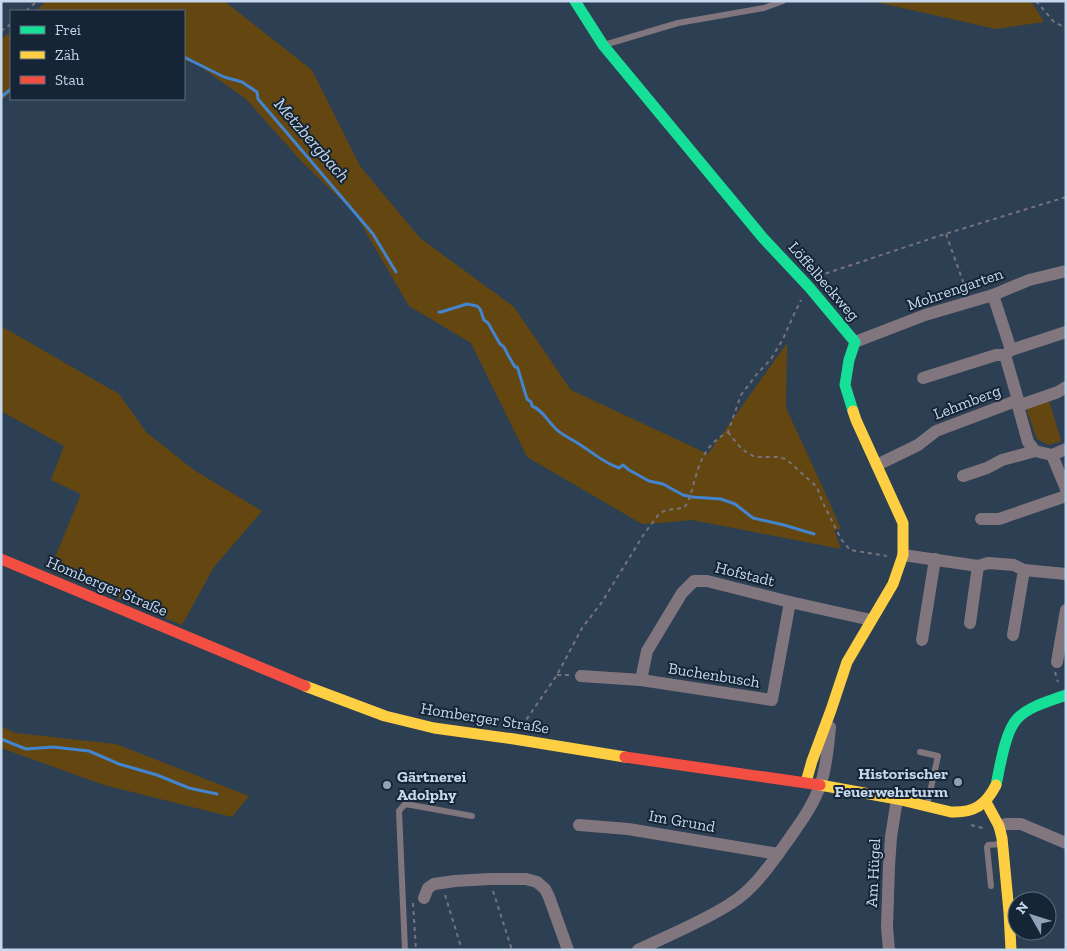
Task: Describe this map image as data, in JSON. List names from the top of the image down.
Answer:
{
  "streets": {
    "main road": ["Löffelbeckweg", "Homberger Straße"],
    "street": [
      "Mohrengarten",
      "Lehmberg",
      "Hofstadt",
      "Buchenbusch",
      "Im Grund",
      "Am Hügel"
    ]
  },
  "crossings": [
    ["Löffelbeckweg", "Mohrengarten"],
    ["Löffelbeckweg", "Lehmberg"],
    ["Löffelbeckweg", "Hofstadt"],
    ["Löffelbeckweg", "Homberger Straße"],
    ["Löffelbeckweg", "Im Grund"],
    ["Hofstadt", "Buchenbusch"],
    ["Homberger Straße", "Am Hügel"]
  ],
  "water": ["Metzbergbach"],
  "places": ["Historischer Feuerwehrturm", "Gärtnerei Adolphy"],
  "legend": ["Frei", "Zäh", "Stau"],
  "north": "top left"
}
